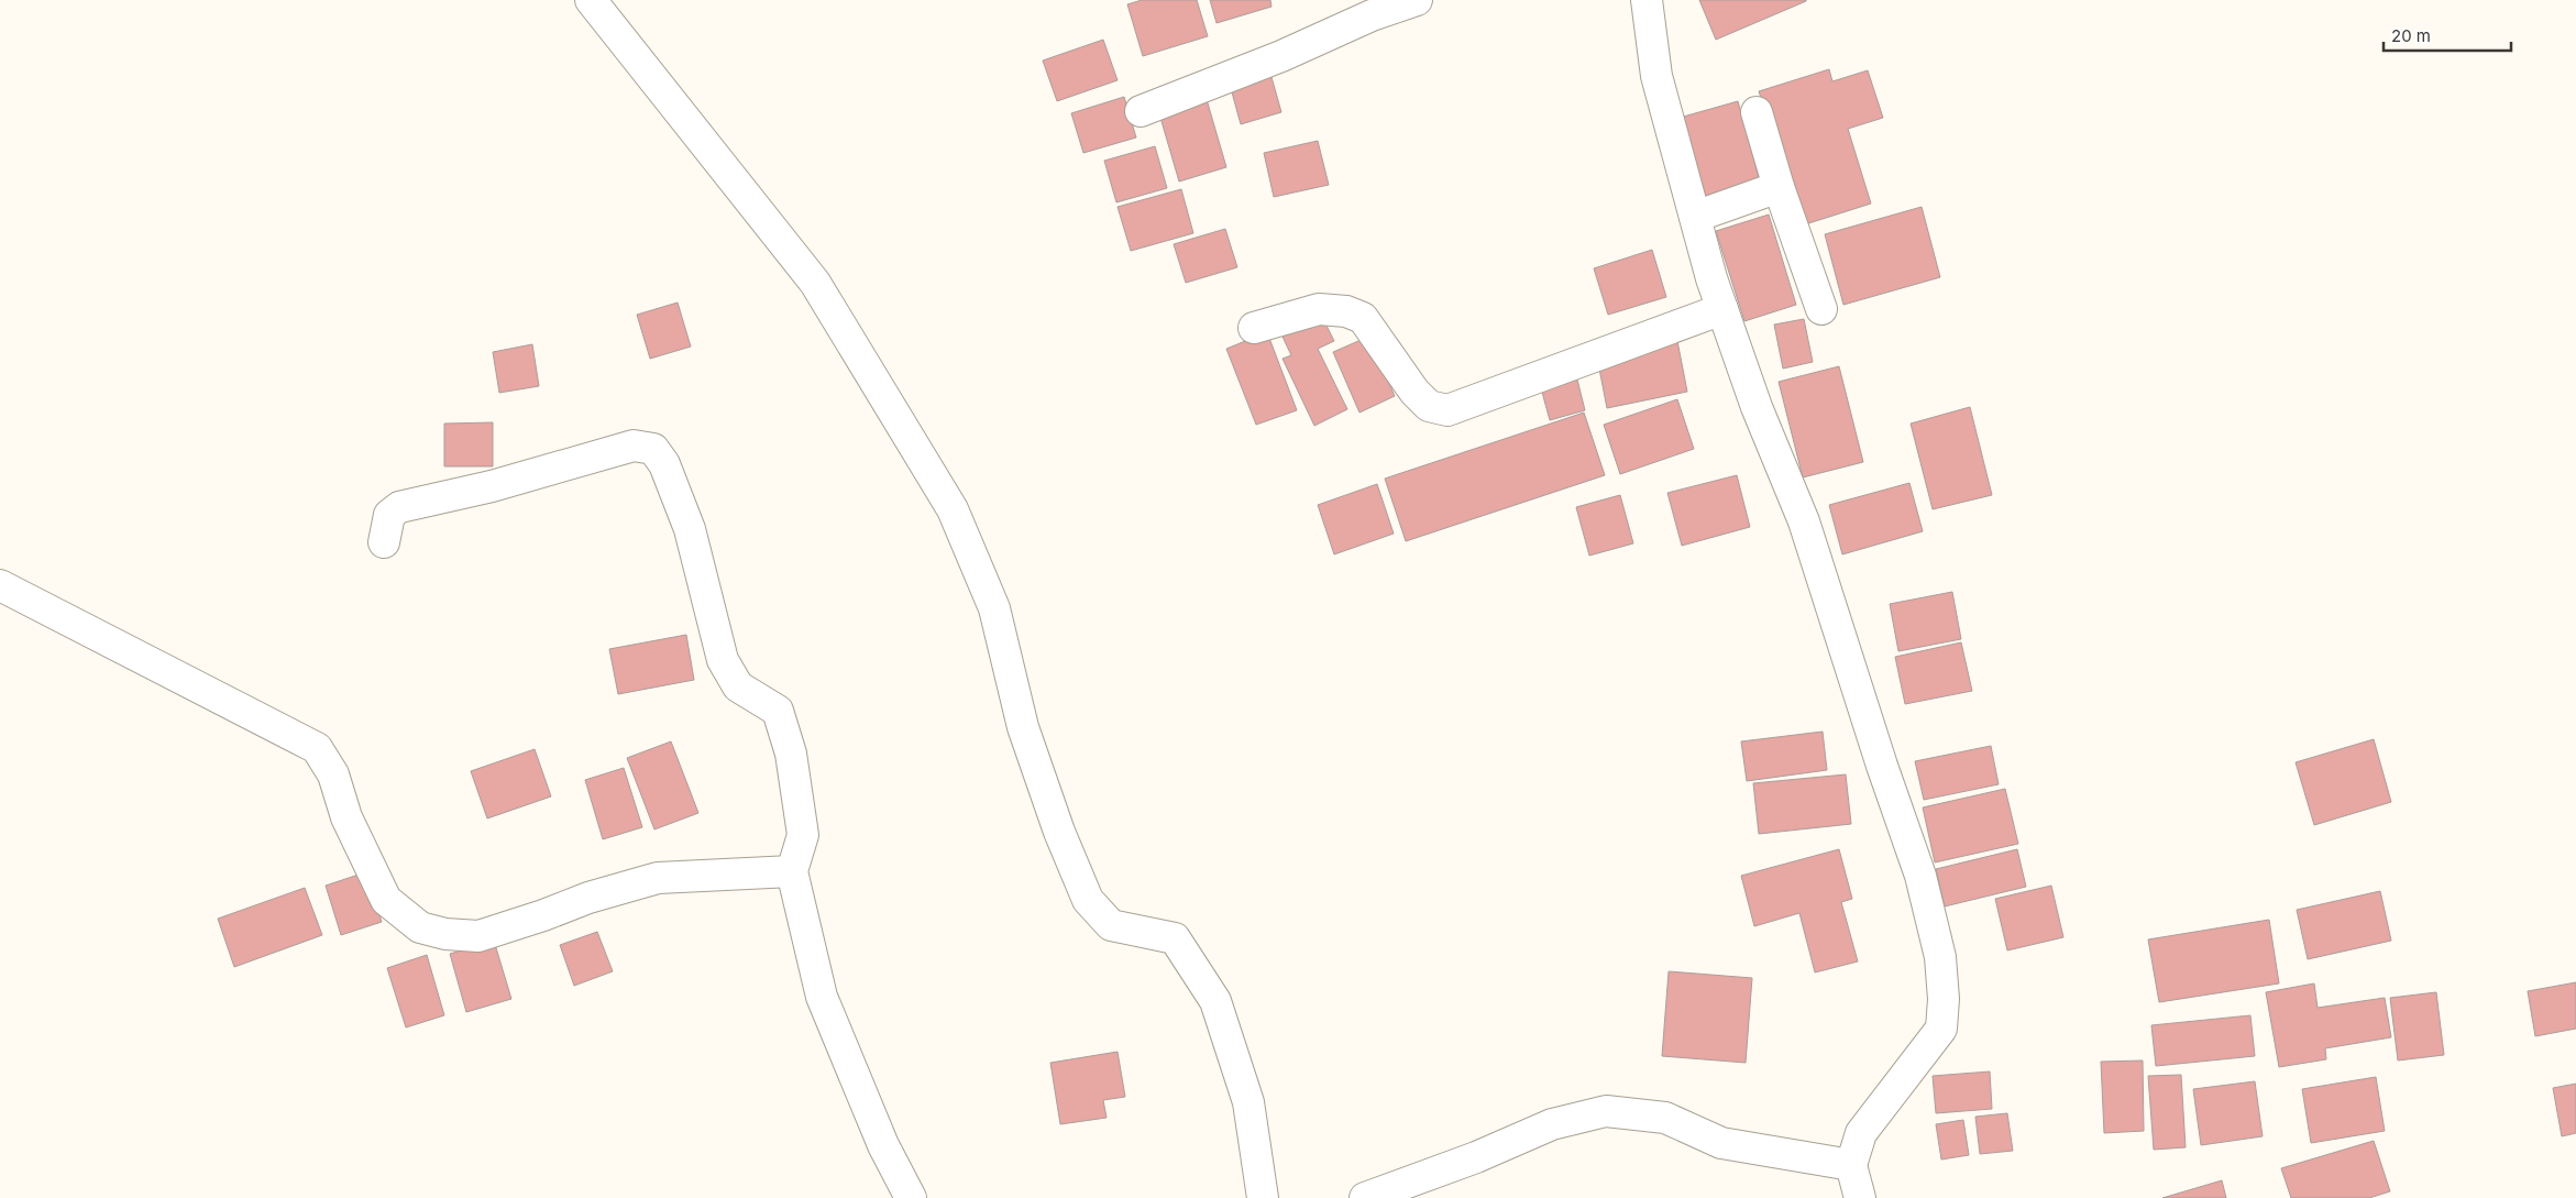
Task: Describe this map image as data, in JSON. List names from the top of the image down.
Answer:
{
  "scale_bar": "20 m"
}
